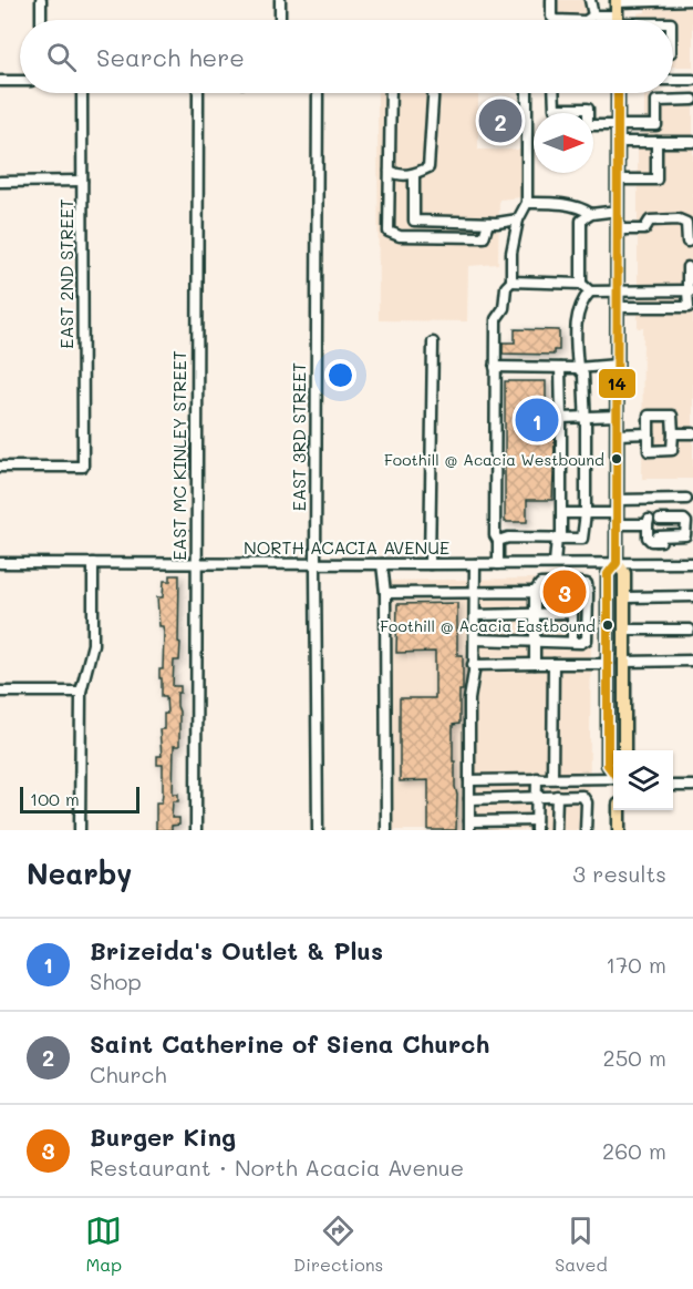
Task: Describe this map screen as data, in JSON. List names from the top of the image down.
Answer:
{
  "streets": {
    "street": [
      "EAST 2ND STREET",
      "EAST 3RD STREET",
      "EAST MC KINLEY STREET",
      "NORTH ACACIA AVENUE"
    ]
  },
  "crossings": [
    ["EAST 3RD STREET", "NORTH ACACIA AVENUE"],
    ["EAST MC KINLEY STREET", "NORTH ACACIA AVENUE"]
  ],
  "places": ["Foothill @ Acacia Westbound", "Foothill @ Acacia Eastbound"],
  "lines": ["transit line 14"],
  "scale_bar": "100 m",
  "north": "right",
  "page": {
    "search": "Search here",
    "pins": ["2", "1", "3"],
    "scale": "100 m",
    "heading": ["Nearby", "3 results"],
    "list": [
      {
        "mark": "1",
        "name": "Brizeida's Outlet & Plus",
        "note": "Shop",
        "value": "170 m"
      },
      {
        "mark": "2",
        "name": "Saint Catherine of Siena Church",
        "note": "Church",
        "value": "250 m"
      },
      {
        "mark": "3",
        "name": "Burger King",
        "note": "Restaurant · North Acacia Avenue",
        "value": "260 m"
      }
    ],
    "nav": ["Map", "Directions", "Saved"]
  }
}
